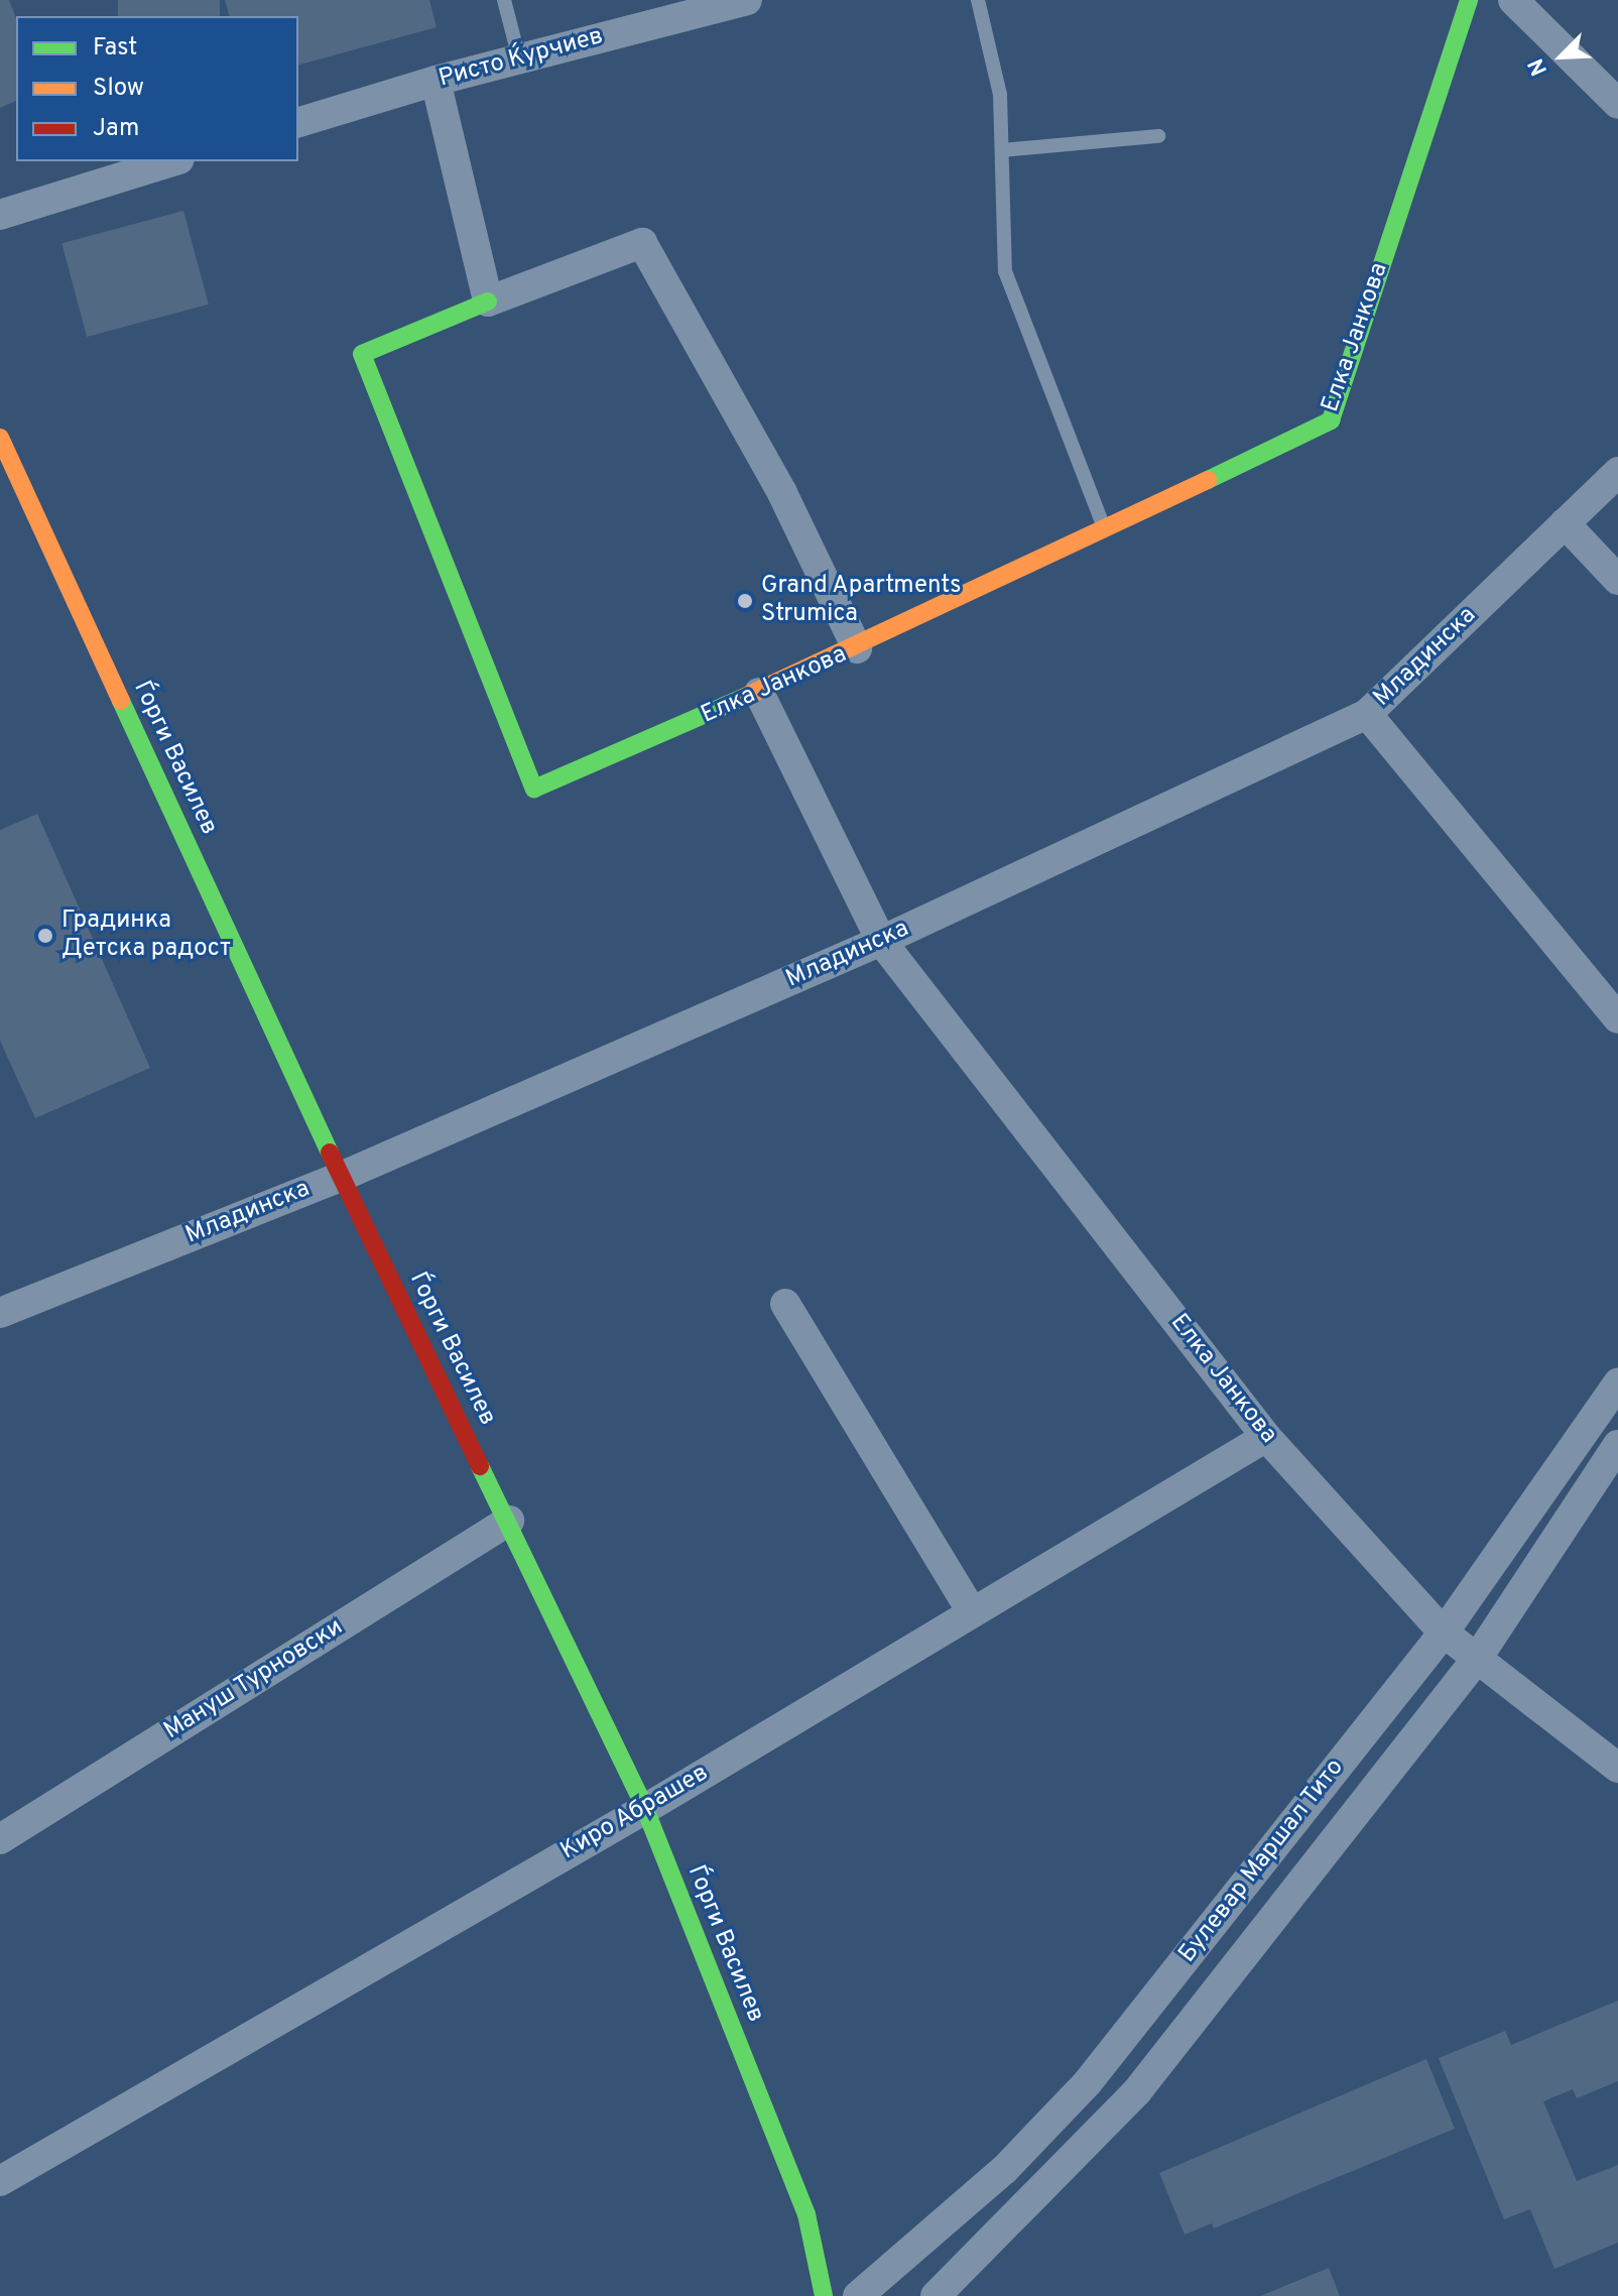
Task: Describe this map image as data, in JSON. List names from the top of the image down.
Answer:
{
  "streets": {
    "street": [
      "Ристо Ќурчиев",
      "Елка Јанкова",
      "Младинска",
      "Ѓорги Василев",
      "Мануш Турновски",
      "Киро Абрашев",
      "Булевар Маршал Тито"
    ]
  },
  "crossings": [
    ["Елка Јанкова", "Младинска"],
    ["Елка Јанкова", "Киро Абрашев"],
    ["Елка Јанкова", "Булевар Маршал Тито"],
    ["Младинска", "Ѓорги Василев"],
    ["Ѓорги Василев", "Мануш Турновски"],
    ["Ѓорги Василев", "Киро Абрашев"]
  ],
  "places": ["Grand Apartments Strumica", "Градинка Детска радост"],
  "legend": ["Fast", "Slow", "Jam"],
  "north": "bottom left"
}
